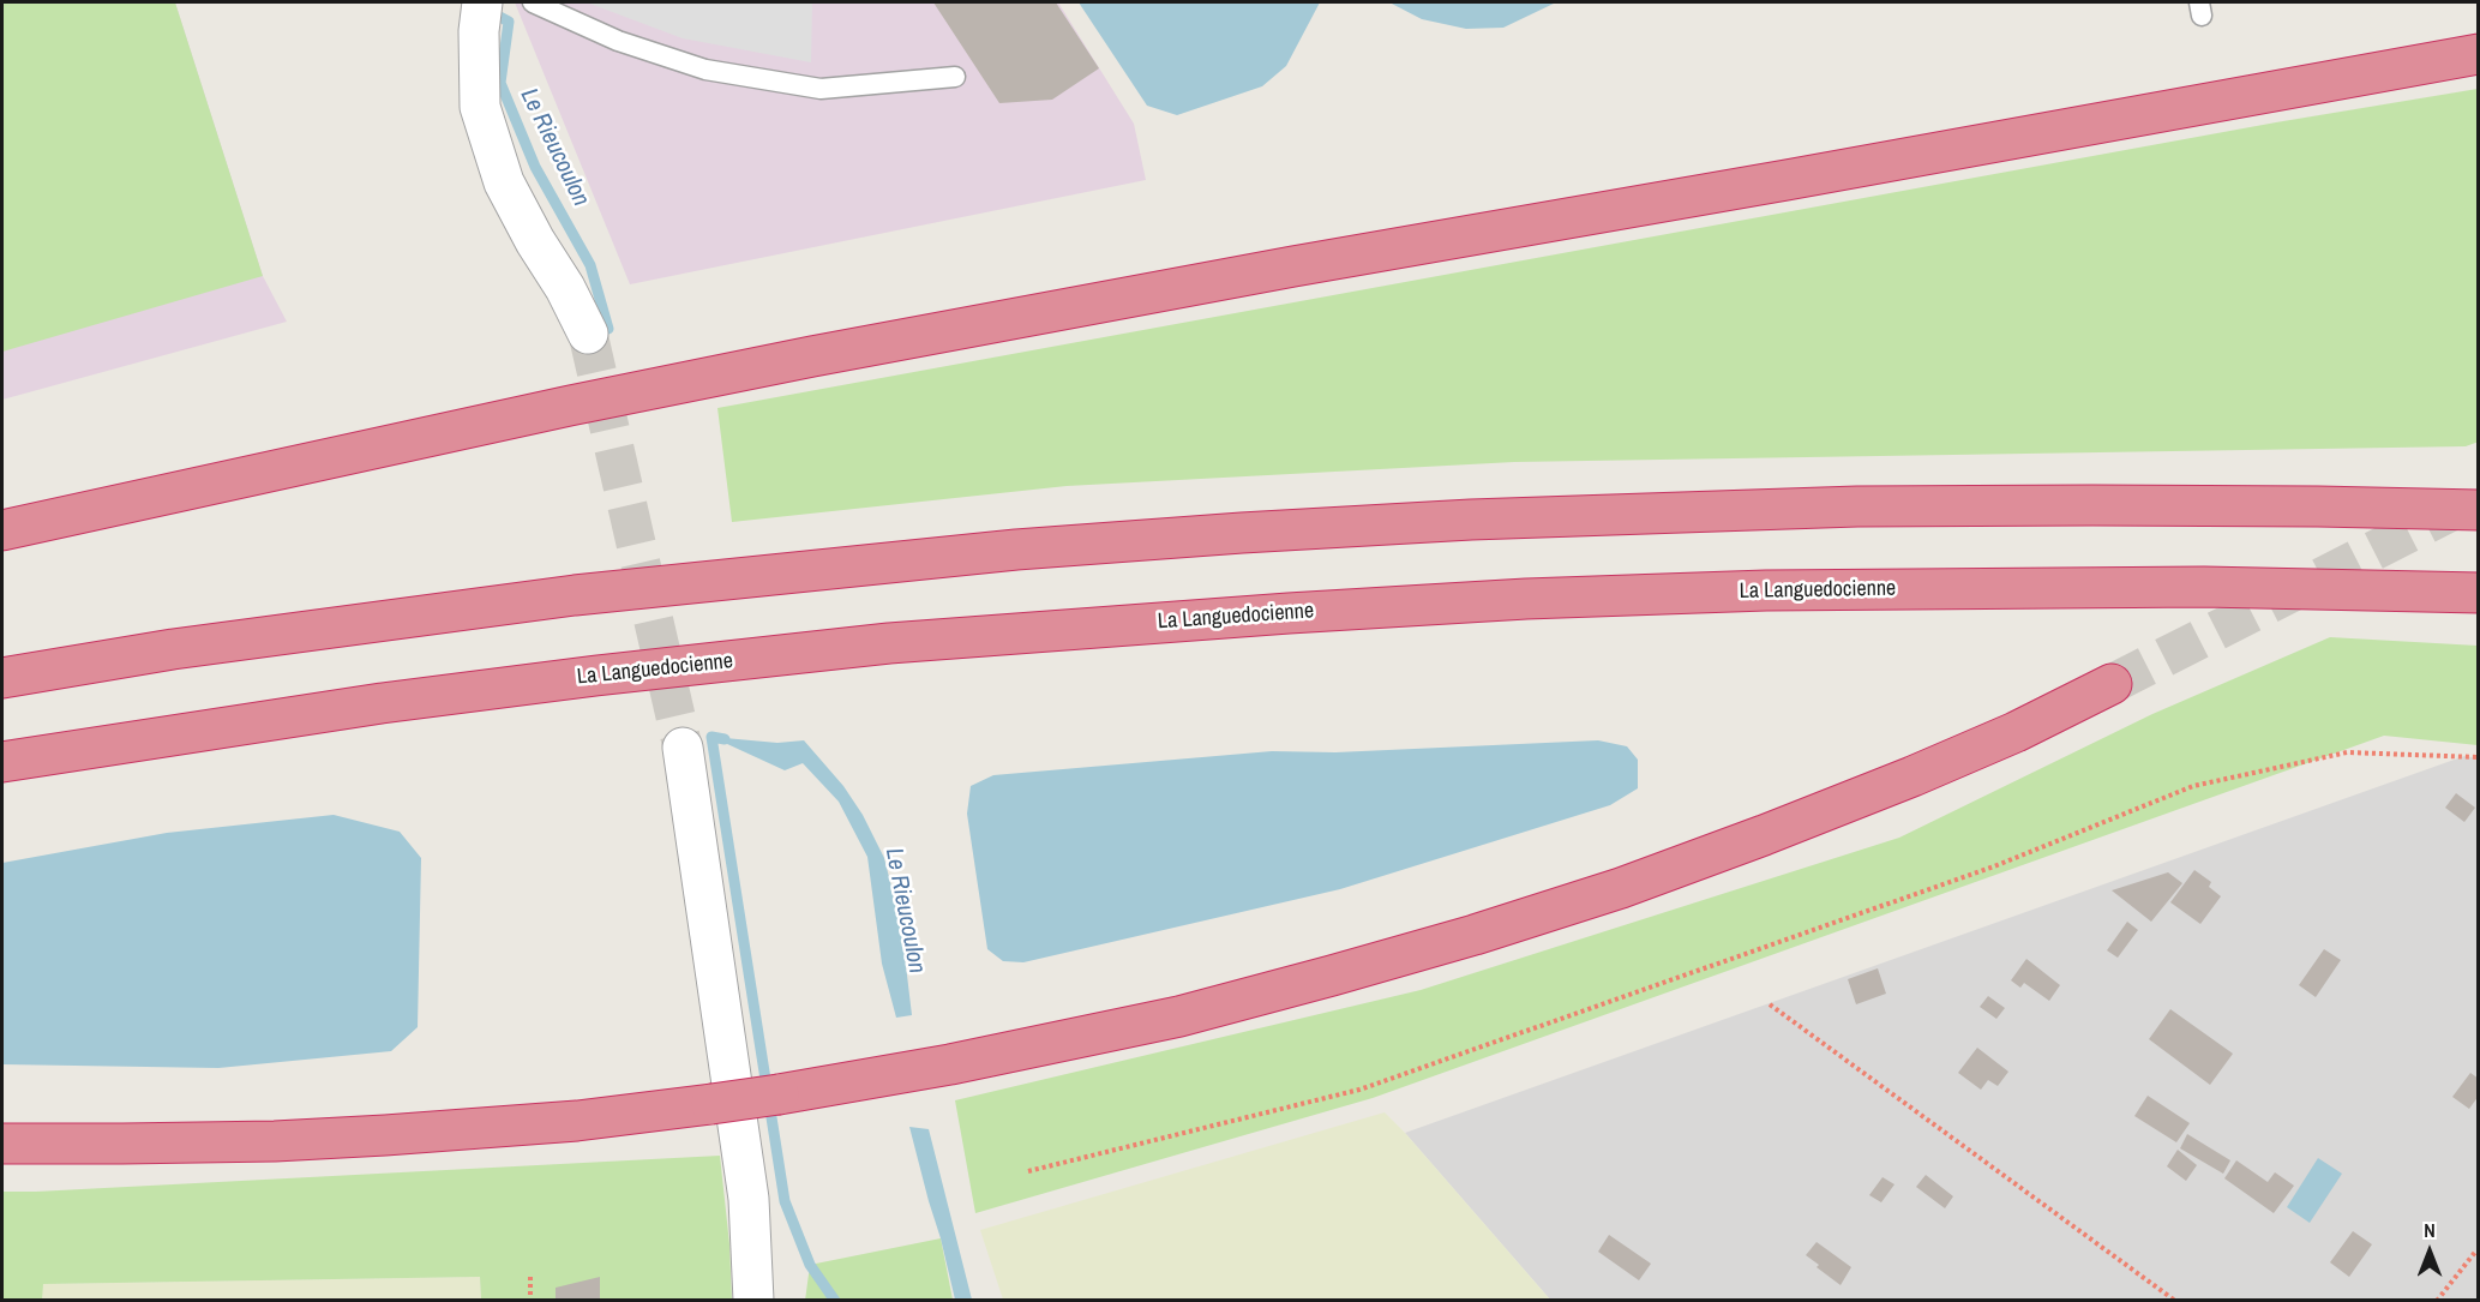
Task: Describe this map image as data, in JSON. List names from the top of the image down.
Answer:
{
  "streets": {
    "highway": ["La Languedocienne"]
  },
  "water": ["Le Rieucoulon"],
  "north": "top"
}
